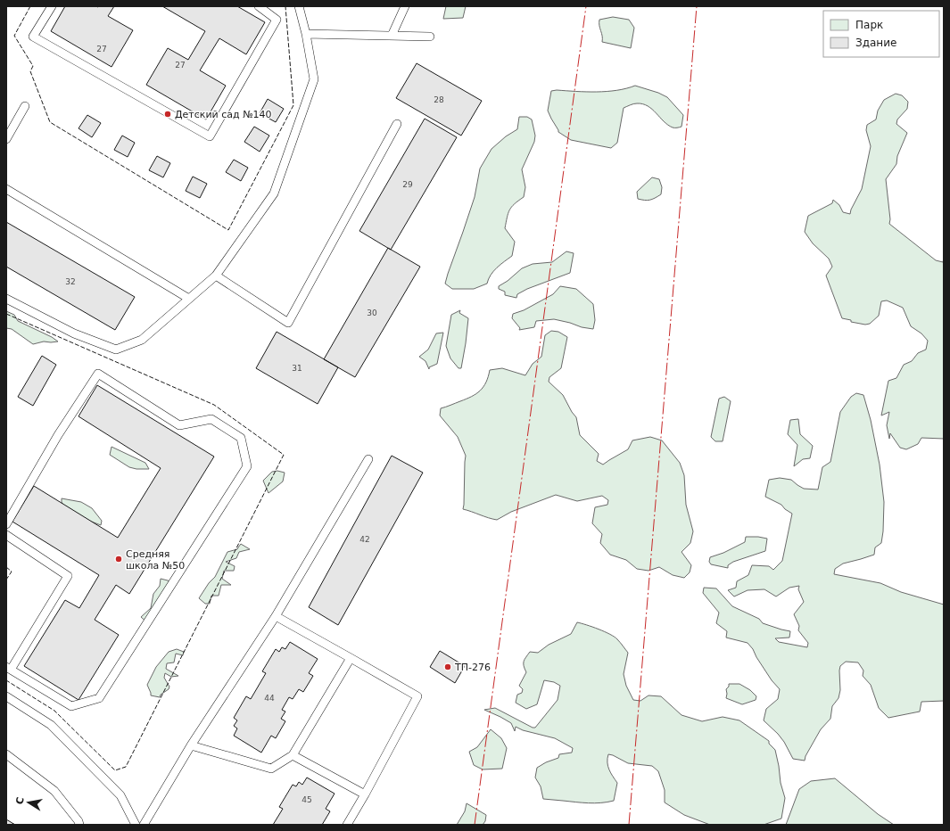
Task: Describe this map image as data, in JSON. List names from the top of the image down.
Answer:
{
  "places": ["Детский сад №140", "Средняя школа №50", "ТП-276"],
  "house_numbers": [
    "27",
    "27",
    "28",
    "29",
    "32",
    "30",
    "31",
    "42",
    "44",
    "45"
  ],
  "legend": ["Парк", "Здание"],
  "north": "left"
}
